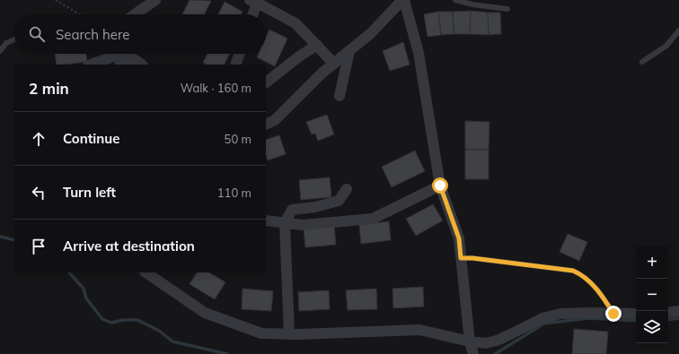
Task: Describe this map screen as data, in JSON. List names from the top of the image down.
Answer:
{
  "page": {
    "search": "Search here",
    "heading": ["2 min", "Walk · 160 m"],
    "list": [
      ["Continue", "50 m"],
      ["Turn left", "110 m"],
      "Arrive at destination"
    ],
    "map_buttons": ["+", "−"]
  }
}
